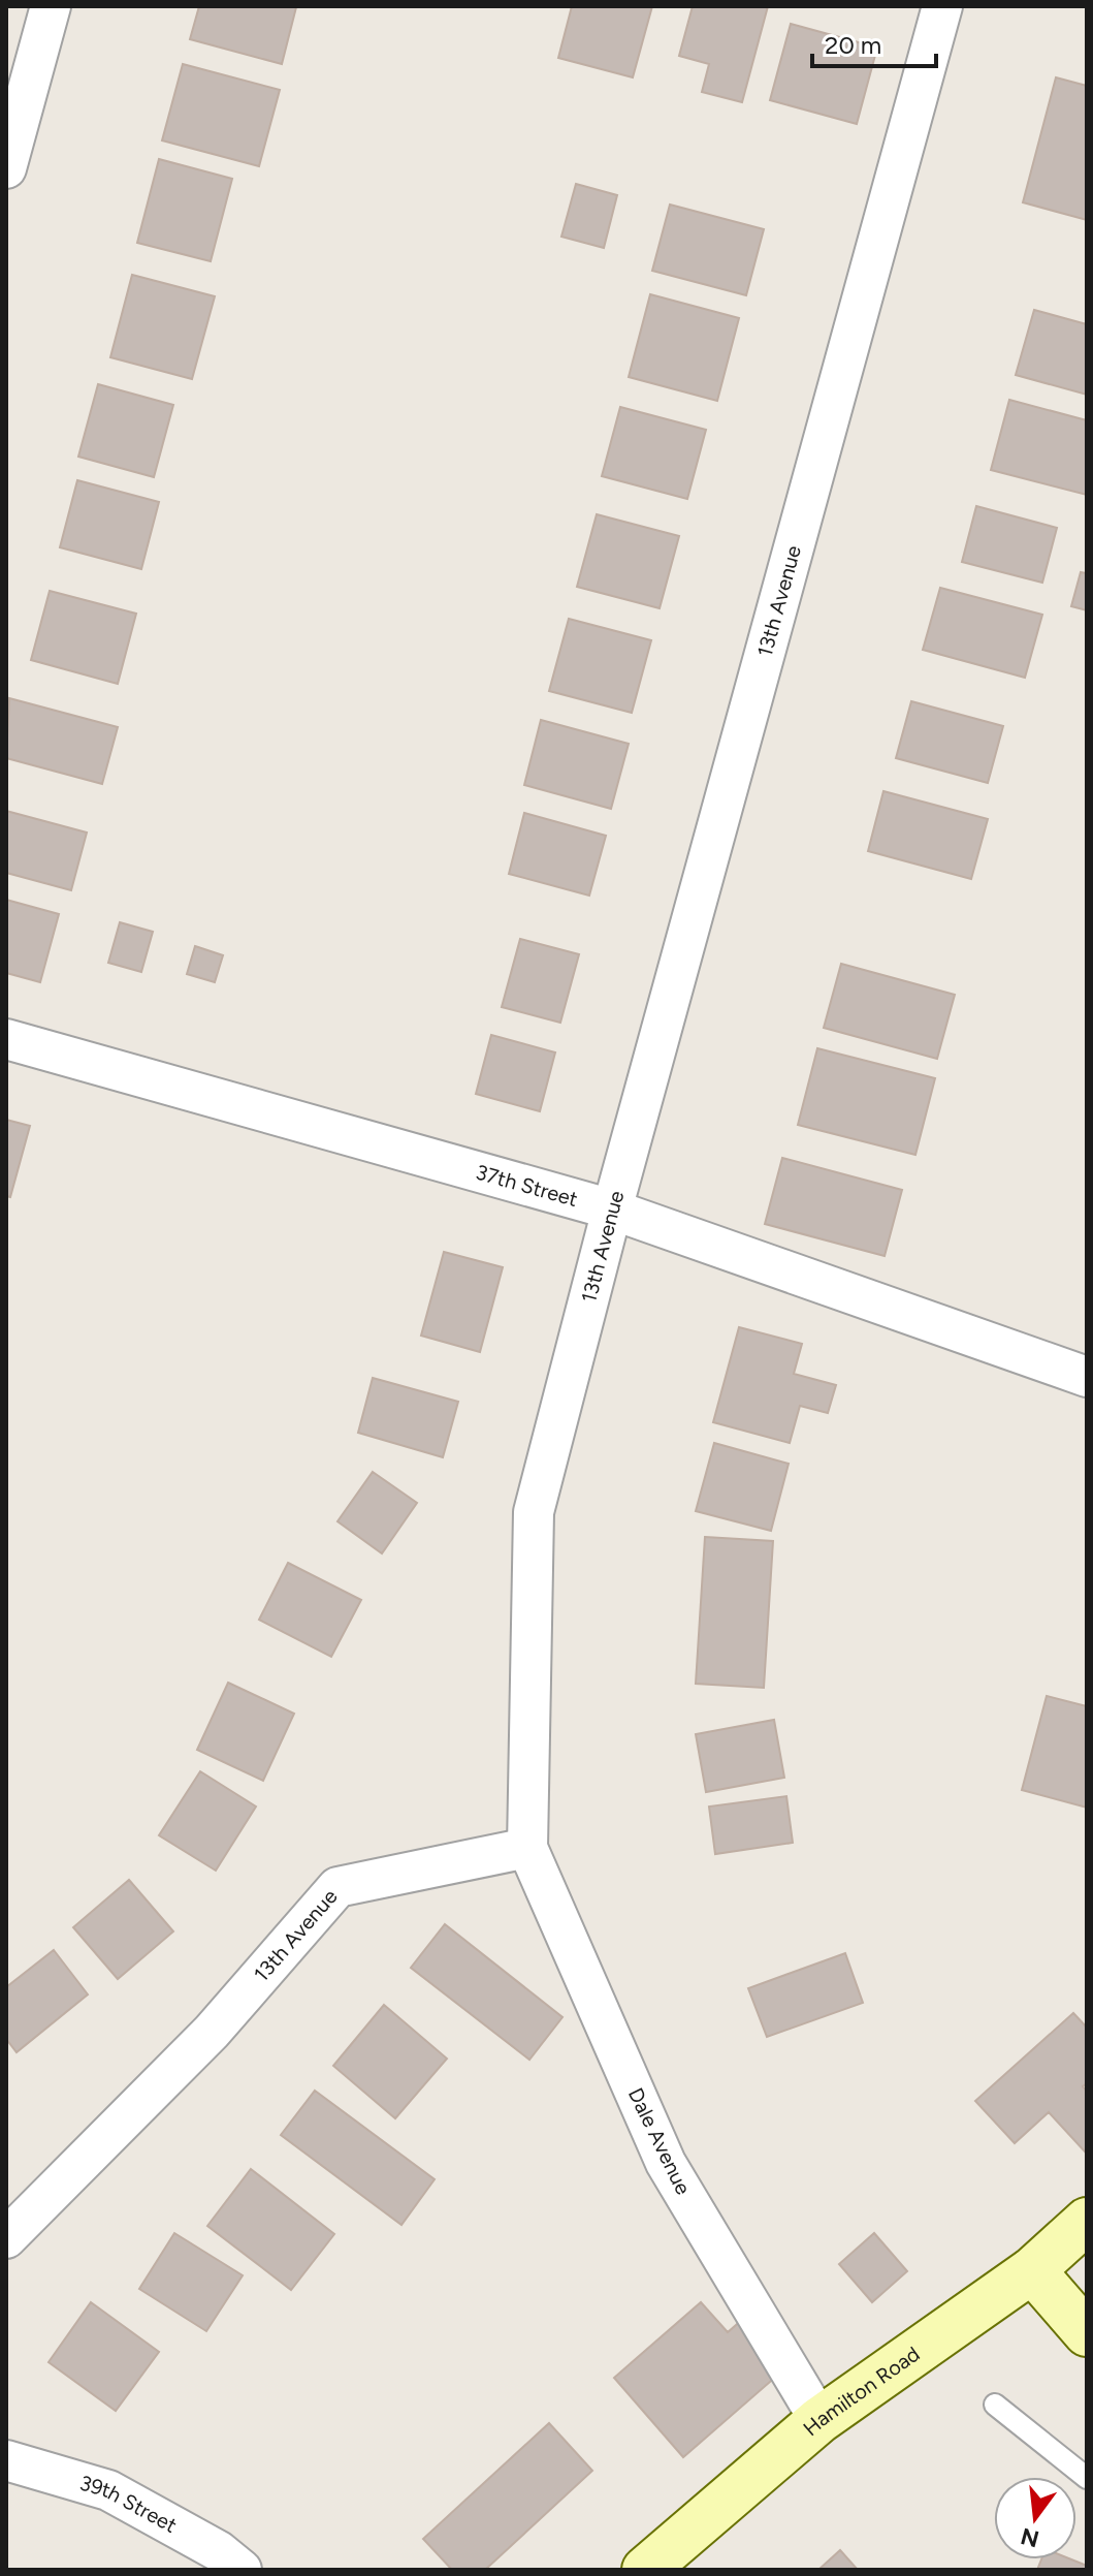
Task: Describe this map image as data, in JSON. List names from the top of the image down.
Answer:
{
  "streets": {
    "street": [
      "13th Avenue",
      "37th Street",
      "Dale Avenue",
      "Hamilton Road",
      "39th Street"
    ]
  },
  "crossings": [
    ["13th Avenue", "37th Street"],
    ["13th Avenue", "Dale Avenue"],
    ["Dale Avenue", "Hamilton Road"]
  ],
  "scale_bar": "20 m",
  "north": "bottom"
}
